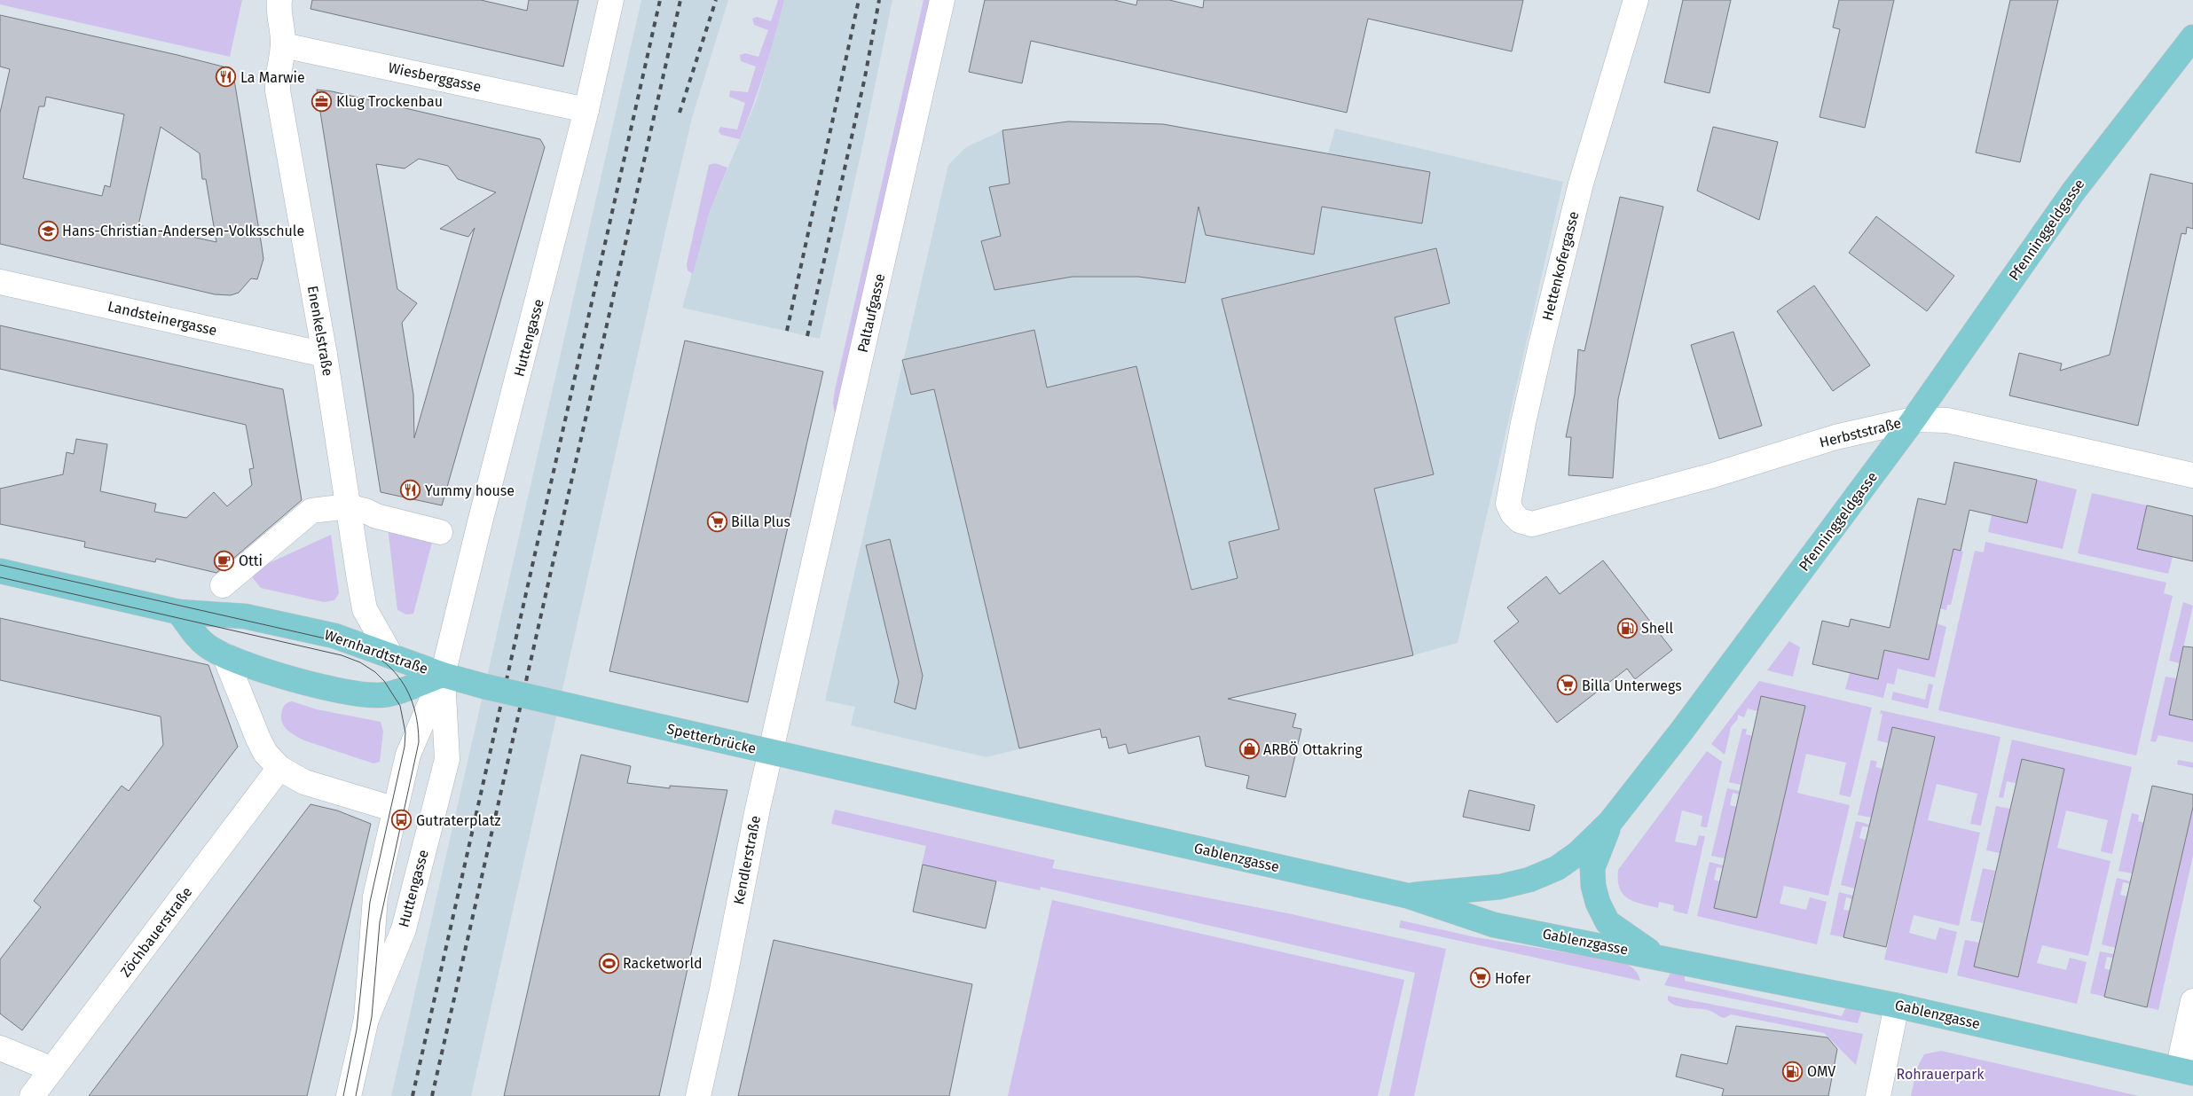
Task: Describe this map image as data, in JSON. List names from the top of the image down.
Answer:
{
  "streets": {
    "main road": [
      "Pfenninggeldgasse",
      "Wernhardtstraße",
      "Spetterbrücke",
      "Gablenzgasse"
    ],
    "street": [
      "Wiesberggasse",
      "Hettenkofergasse",
      "Paltaufgasse",
      "Landsteinergasse",
      "Enenkelstraße",
      "Huttengasse",
      "Herbststraße",
      "Kendlerstraße",
      "Zöchbauerstraße"
    ]
  },
  "crossings": [
    ["Wiesberggasse", "Enenkelstraße"],
    ["Wiesberggasse", "Huttengasse"],
    ["Pfenninggeldgasse", "Herbststraße"],
    ["Pfenninggeldgasse", "Gablenzgasse"],
    ["Hettenkofergasse", "Herbststraße"],
    ["Paltaufgasse", "Kendlerstraße"],
    ["Landsteinergasse", "Enenkelstraße"],
    ["Enenkelstraße", "Wernhardtstraße"],
    ["Huttengasse", "Wernhardtstraße"],
    ["Huttengasse", "Spetterbrücke"],
    ["Wernhardtstraße", "Spetterbrücke"],
    ["Spetterbrücke", "Gablenzgasse"]
  ],
  "parks": ["Rohrauerpark"],
  "places": {
    "restaurant": ["La Marwie", "Yummy house"],
    "office": ["Klug Trockenbau"],
    "school or university": ["Hans-Christian-Andersen-Volksschule"],
    "supermarket": ["Billa Plus", "Billa Unterwegs", "Hofer"],
    "cafe": ["Otti"],
    "fuel station": ["Shell", "OMV"],
    "shop": ["ARBÖ Ottakring"],
    "bus stop": ["Gutraterplatz"],
    "sports": ["Racketworld"]
  }
}
